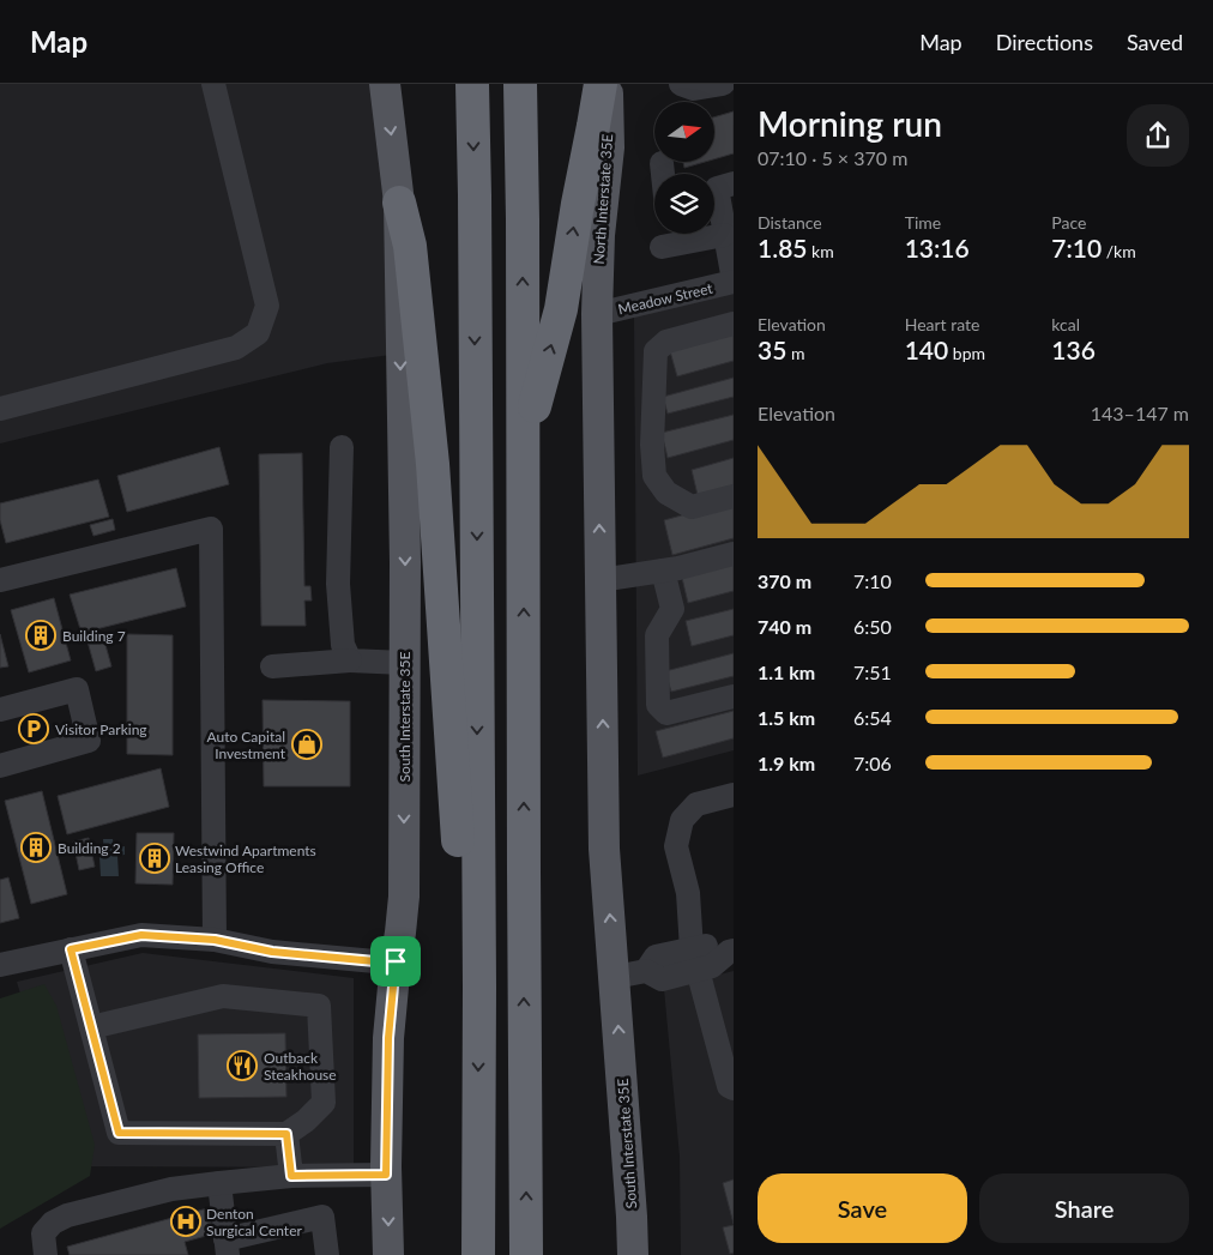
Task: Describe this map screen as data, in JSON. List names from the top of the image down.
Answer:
{
  "streets": {
    "main road": ["North Interstate 35E", "South Interstate 35E"],
    "street": ["Meadow Street"]
  },
  "crossings": [
    ["North Interstate 35E", "Meadow Street"],
    ["North Interstate 35E", "South Interstate 35E"],
    ["Meadow Street", "South Interstate 35E"]
  ],
  "places": {
    "building": ["Building 7", "Building 2", "Westwind Apartments Leasing Office"],
    "parking": ["Visitor Parking"],
    "shop": ["Auto Capital Investment"],
    "restaurant": ["Outback Steakhouse"],
    "hospital": ["Denton Surgical Center"]
  },
  "north": "right",
  "page": {
    "header": "Map",
    "nav": ["Map", "Directions", "Saved"],
    "heading": ["Morning run", "07:10 · 5 × 370 m"],
    "stats": [
      ["Distance", "1.85 km"],
      ["Time", "13:16"],
      ["Pace", "7:10 /km"],
      ["Elevation", "35 m"],
      ["Heart rate", "140 bpm"],
      ["kcal", "136"]
    ],
    "chart": ["Elevation", "143–147 m"],
    "list": [
      {
        "name": "370 m",
        "note": "7:10"
      },
      {
        "name": "740 m",
        "note": "6:50"
      },
      {
        "name": "1.1 km",
        "note": "7:51"
      },
      {
        "name": "1.5 km",
        "note": "6:54"
      },
      {
        "name": "1.9 km",
        "note": "7:06"
      }
    ],
    "buttons": ["Save", "Share"]
  }
}
